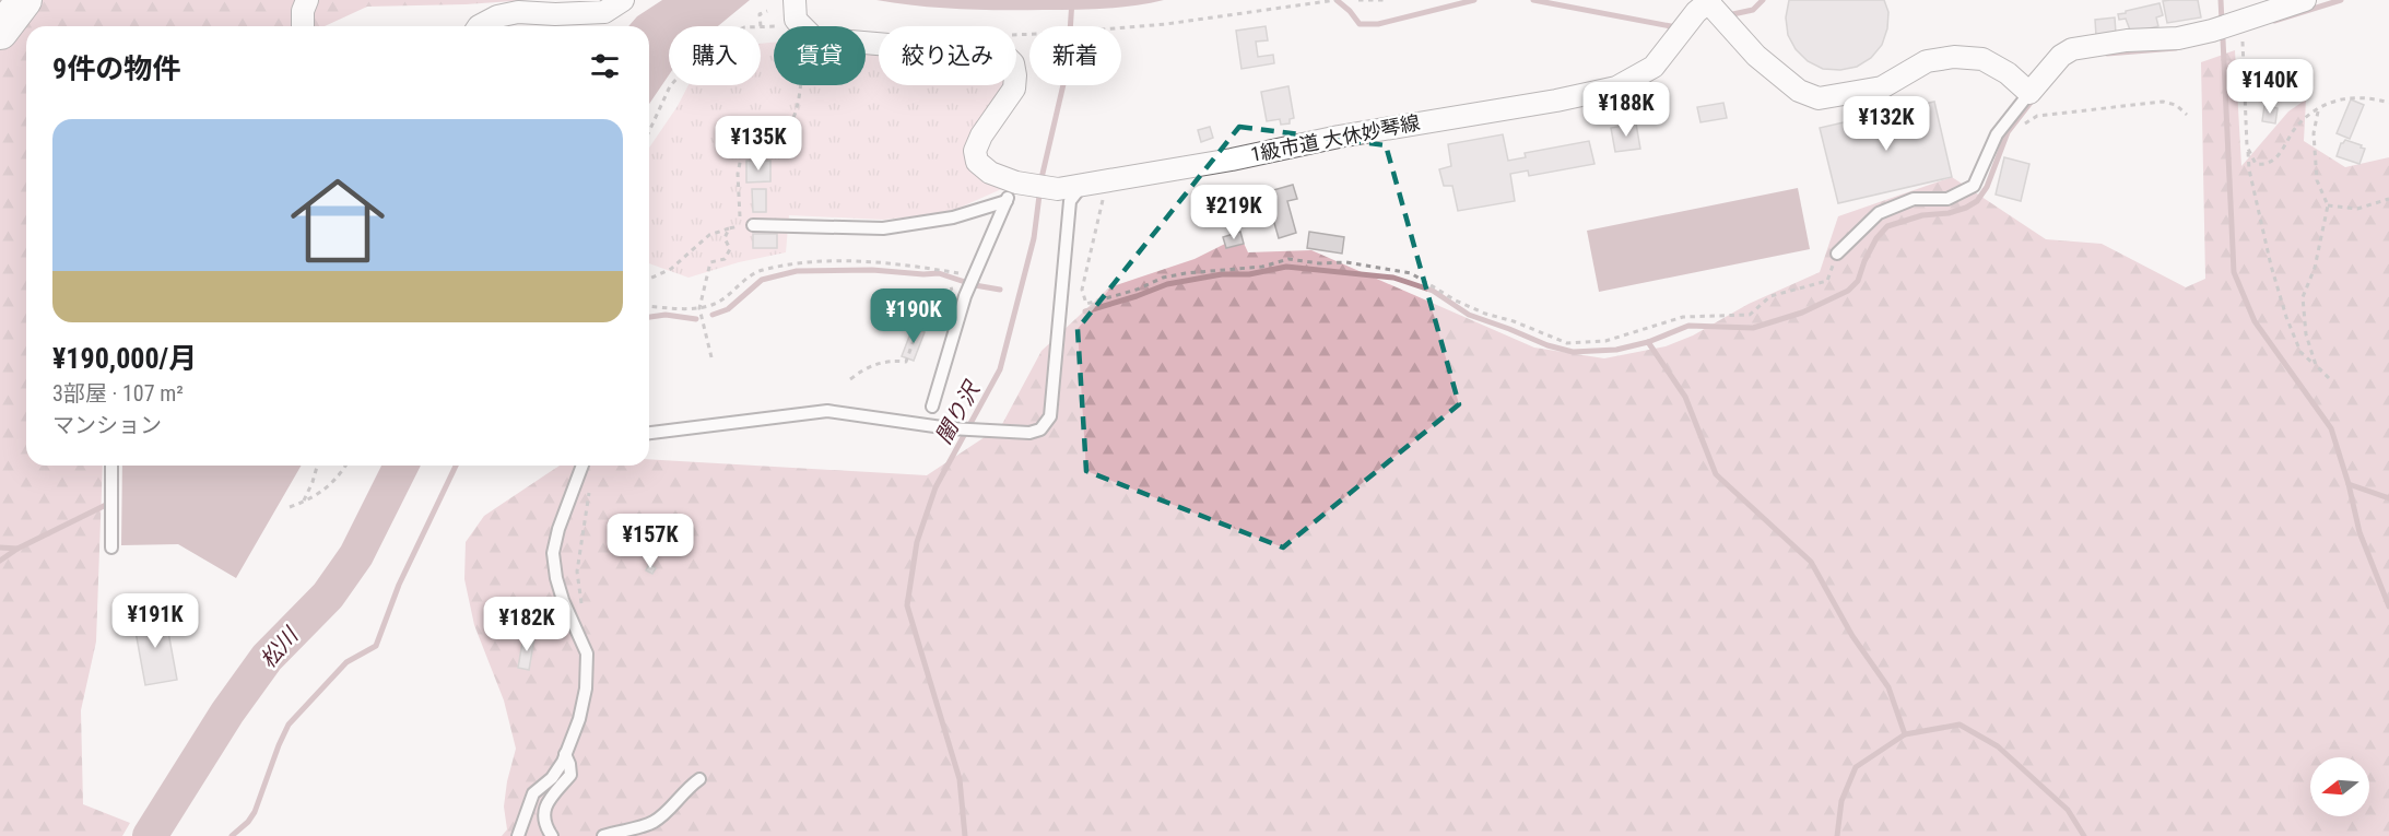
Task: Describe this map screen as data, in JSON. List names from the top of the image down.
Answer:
{
  "streets": {
    "street": ["1級市道 大休妙琴線"]
  },
  "water": ["闇り沢", "松川"],
  "north": "left",
  "page": {
    "chip": [
      "購入",
      "賃貸",
      "絞り込み",
      "新着"
    ],
    "heading": "9件の物件",
    "price": [
      "¥140K",
      "¥188K",
      "¥132K",
      "¥135K",
      "¥219K",
      "¥190K",
      "¥157K",
      "¥191K",
      "¥182K"
    ],
    "list": [
      {
        "name": "¥190,000/月",
        "note": "3部屋 · 107 m² · マンション"
      }
    ]
  }
}
